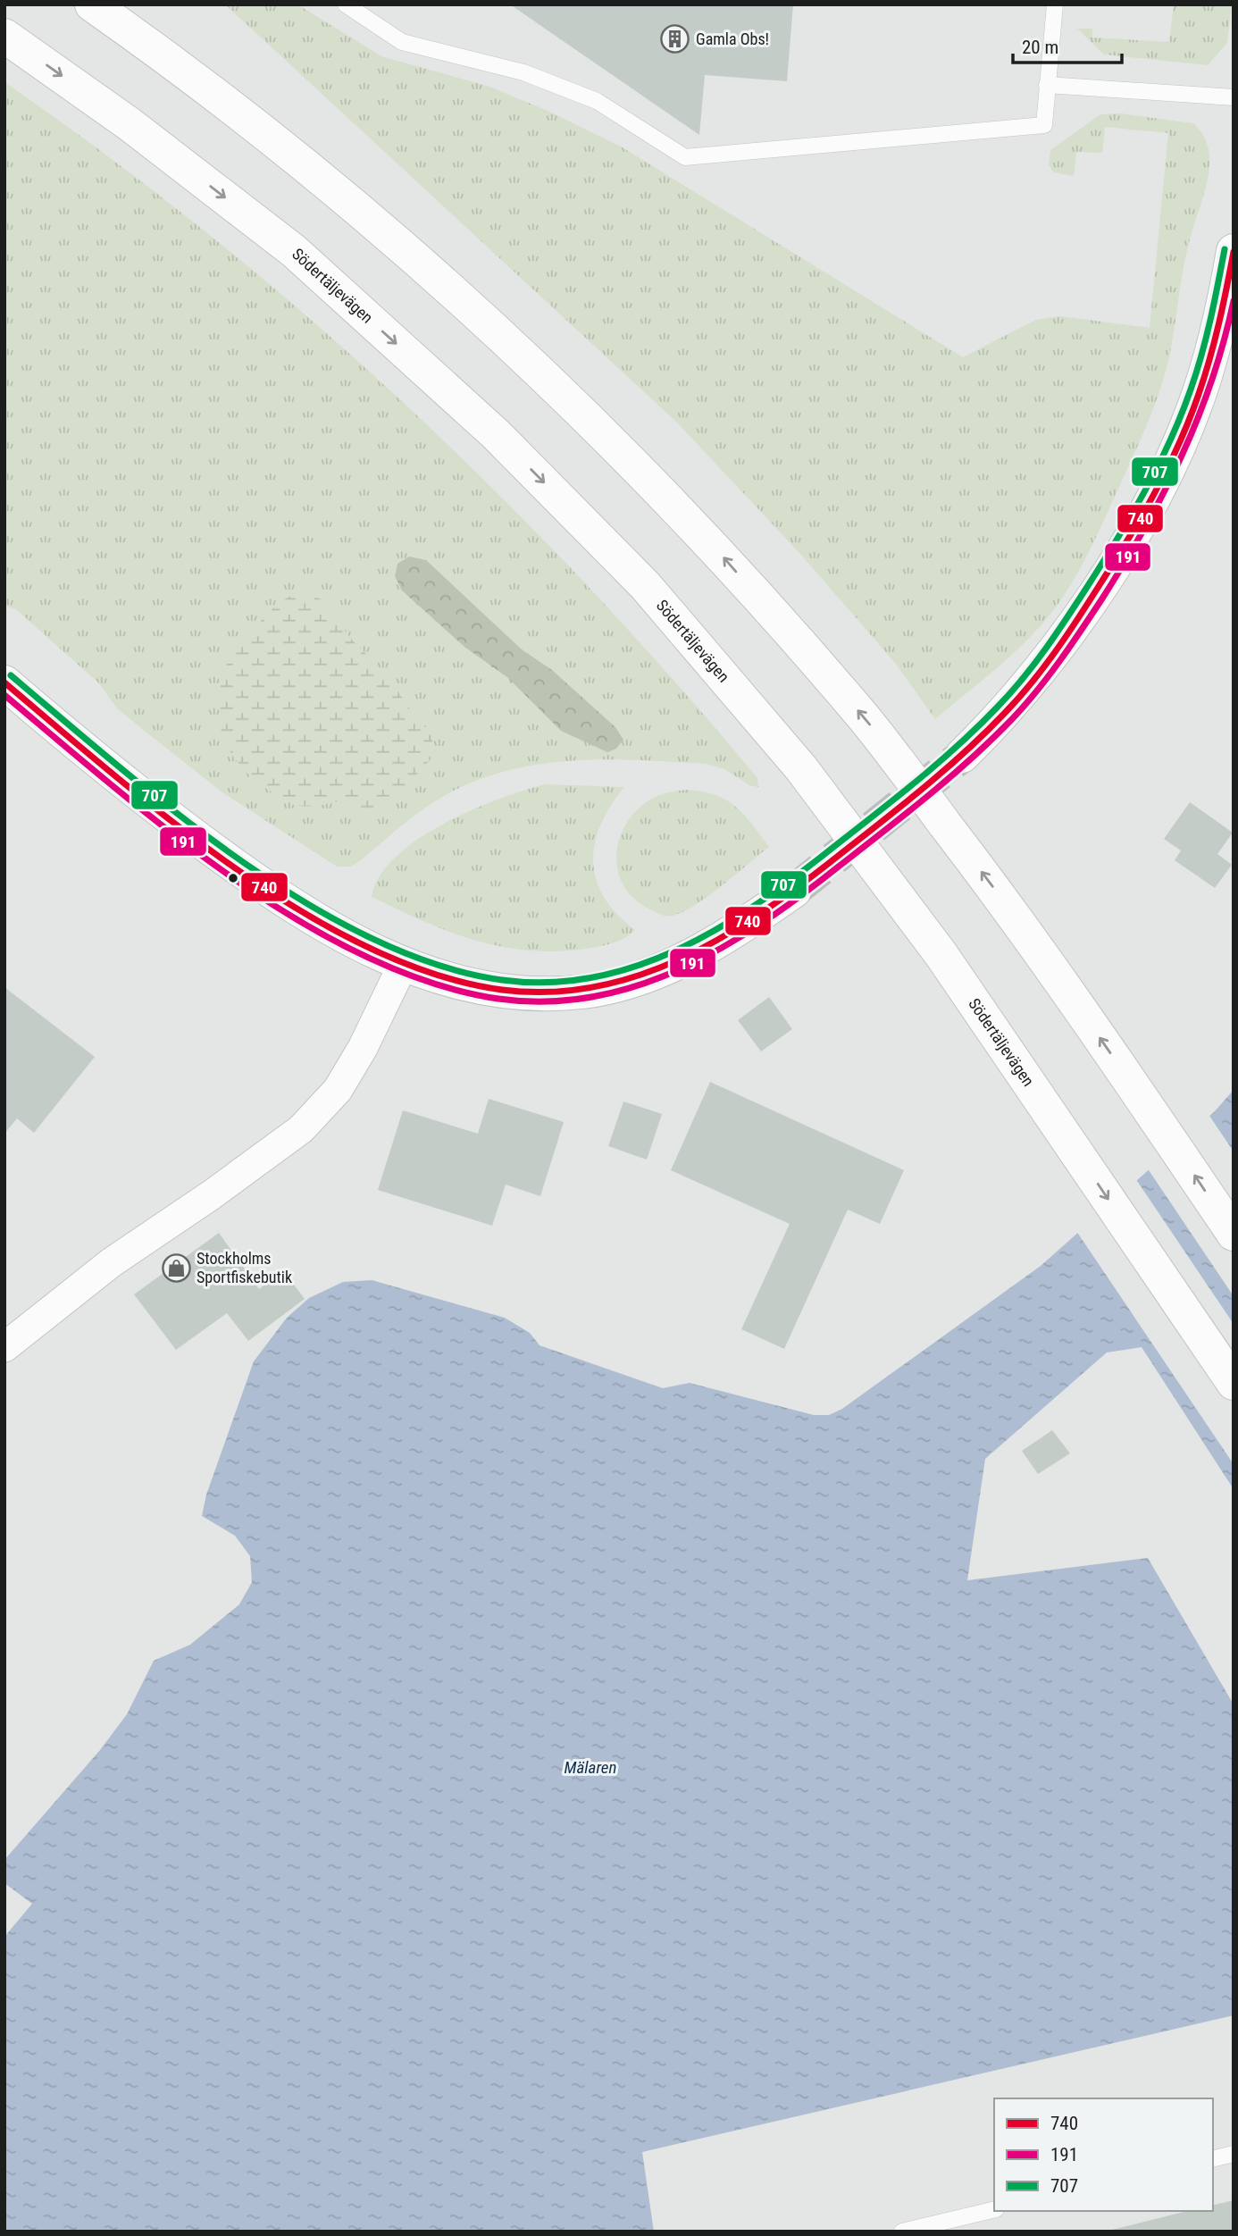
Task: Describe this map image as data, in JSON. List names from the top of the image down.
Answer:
{
  "streets": {
    "main road": ["Södertäljevägen"]
  },
  "water": ["Mälaren"],
  "places": {
    "building": ["Gamla Obs!"],
    "shop": ["Stockholms Sportfiskebutik"]
  },
  "lines": ["transit line 707", "transit line 740", "transit line 191"],
  "legend": ["740", "191", "707"],
  "scale_bar": "20 m"
}
